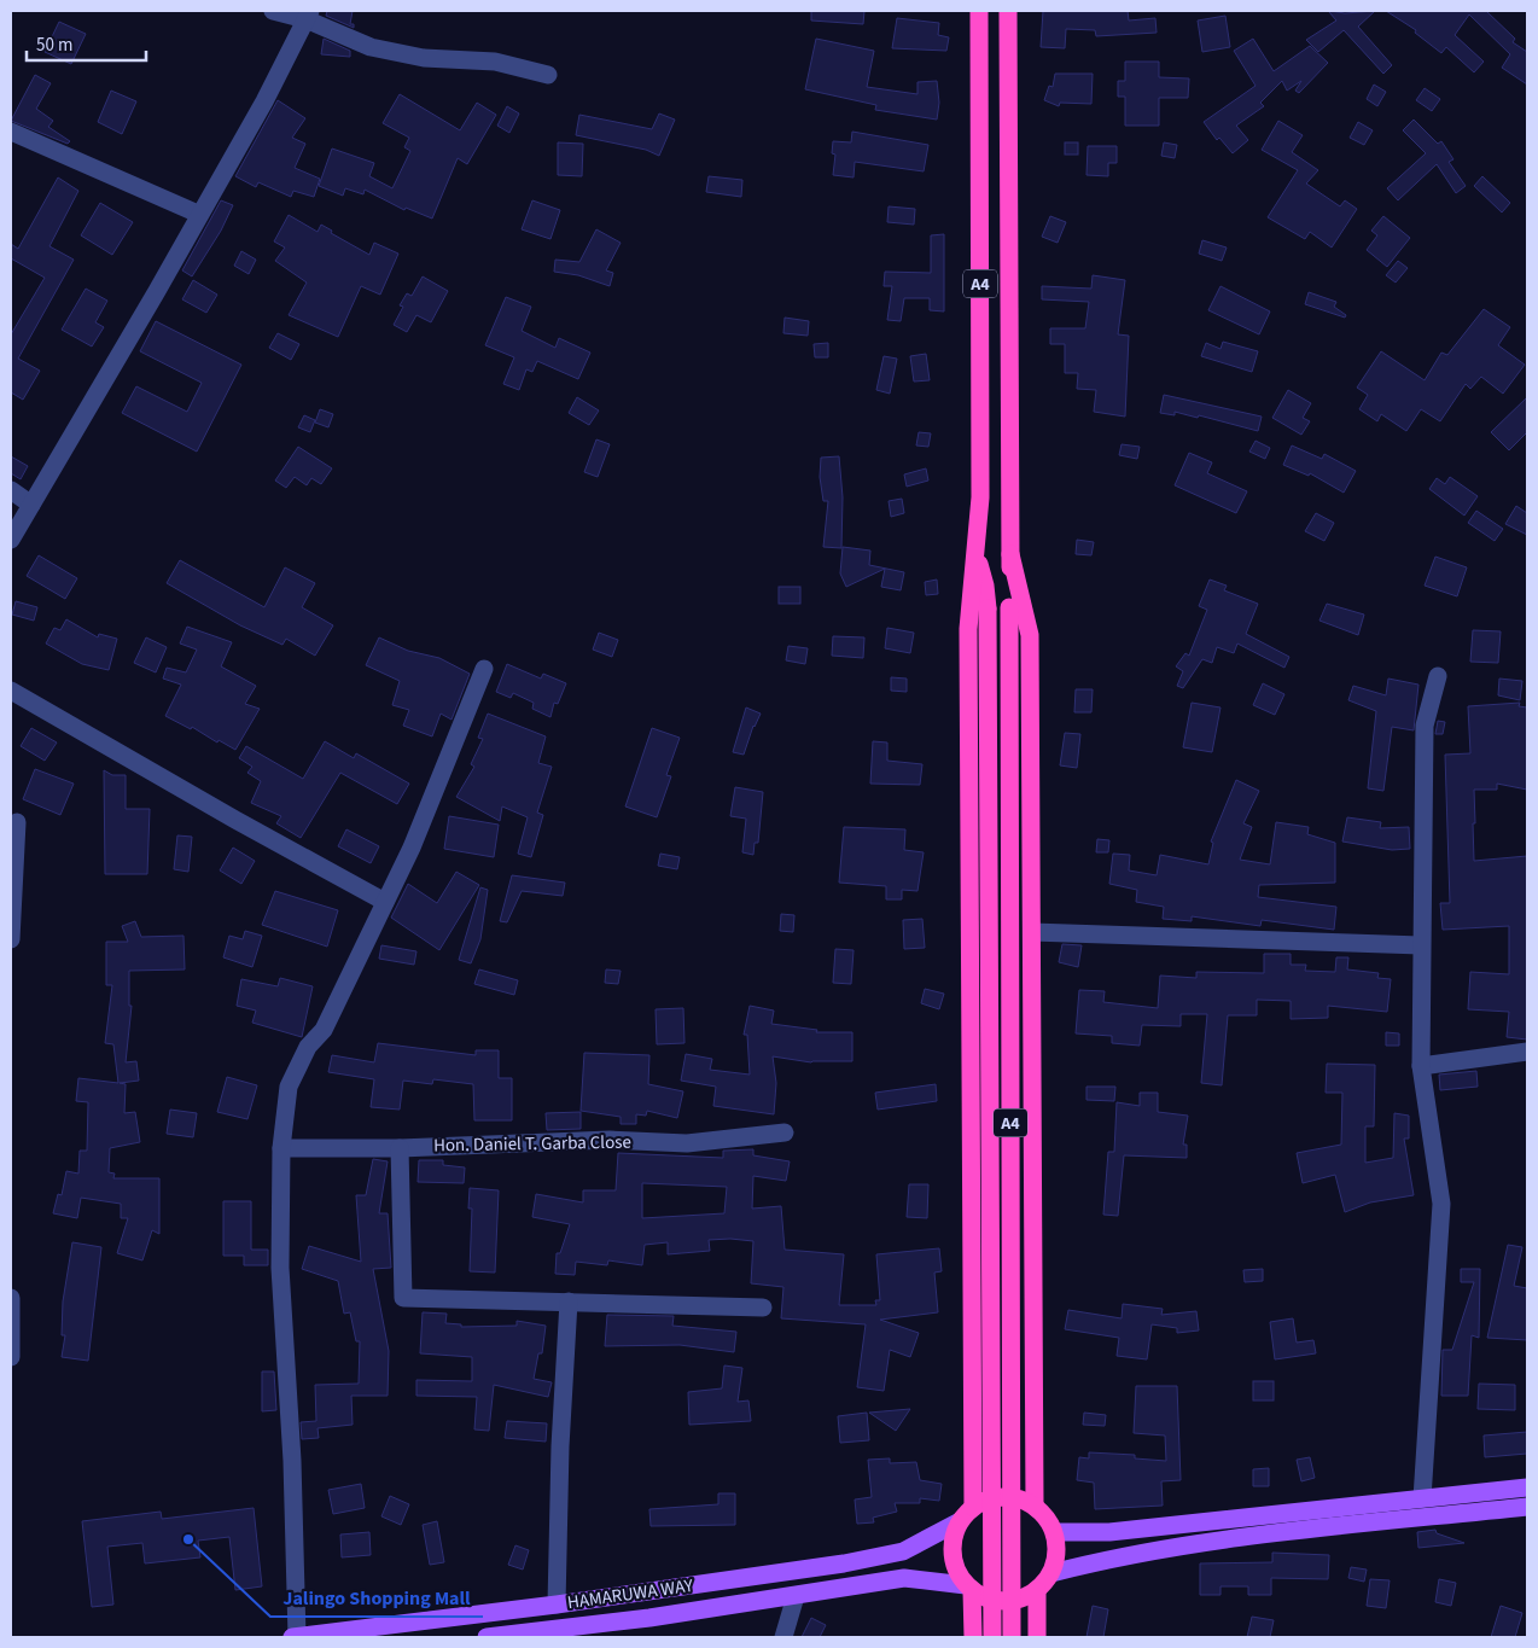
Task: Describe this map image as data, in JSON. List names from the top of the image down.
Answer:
{
  "streets": {
    "highway": ["A4"],
    "main road": ["HAMARUWA WAY"],
    "street": ["Hon. Daniel T. Garba Close"]
  },
  "crossings": [
    ["A4", "HAMARUWA WAY"]
  ],
  "places": ["Jalingo Shopping Mall"],
  "scale_bar": "50 m"
}
